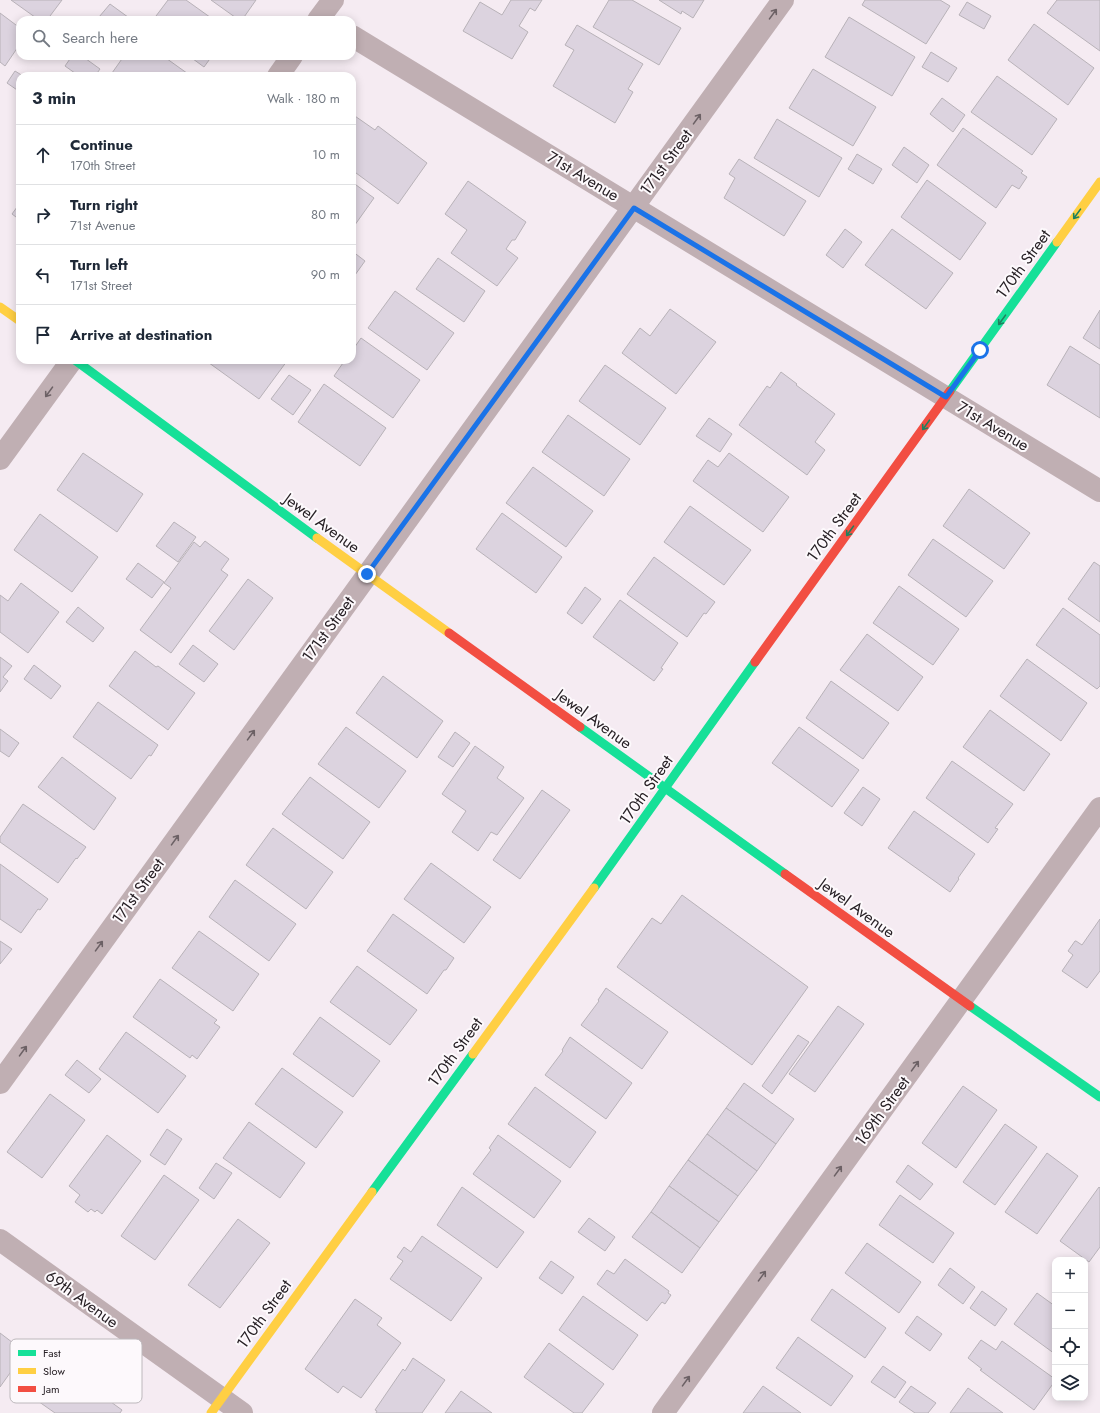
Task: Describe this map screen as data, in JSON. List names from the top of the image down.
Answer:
{
  "streets": {
    "street": [
      "171st Street",
      "71st Avenue",
      "170th Street",
      "Jewel Avenue",
      "169th Street",
      "69th Avenue"
    ]
  },
  "crossings": [
    ["171st Street", "71st Avenue"],
    ["171st Street", "Jewel Avenue"],
    ["71st Avenue", "170th Street"],
    ["170th Street", "Jewel Avenue"],
    ["170th Street", "69th Avenue"],
    ["Jewel Avenue", "169th Street"]
  ],
  "one_way": ["171st Street", "170th Street", "169th Street"],
  "legend": ["Fast", "Slow", "Jam"],
  "page": {
    "search": "Search here",
    "heading": ["3 min", "Walk · 180 m"],
    "list": [
      ["Continue", "170th Street", "10 m"],
      ["Turn right", "71st Avenue", "80 m"],
      ["Turn left", "171st Street", "90 m"],
      "Arrive at destination"
    ],
    "map_buttons": ["+", "−"]
  }
}
